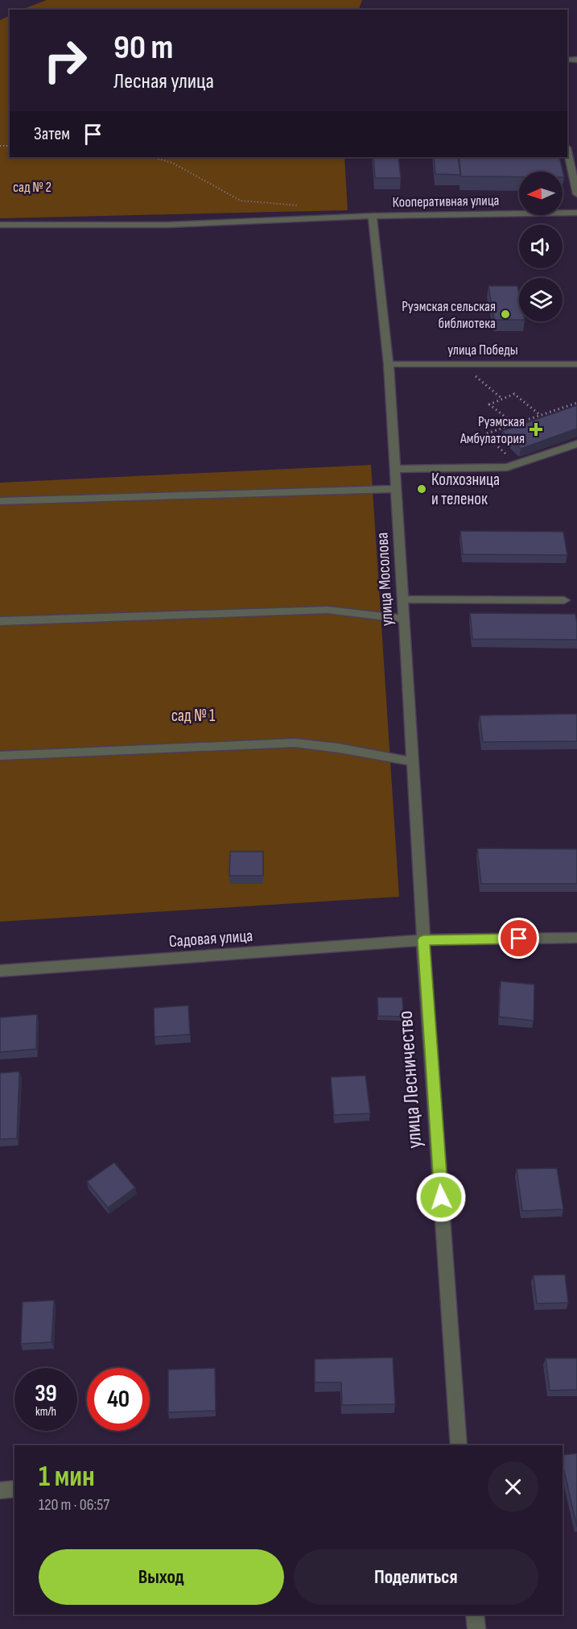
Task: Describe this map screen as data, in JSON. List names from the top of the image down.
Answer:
{
  "streets": {
    "street": [
      "Кооперативная улица",
      "улица Победы",
      "улица Мосолова",
      "Садовая улица",
      "улица Лесничество"
    ]
  },
  "crossings": [
    ["Кооперативная улица", "улица Мосолова"],
    ["улица Победы", "улица Мосолова"],
    ["улица Мосолова", "Садовая улица"],
    ["улица Мосолова", "улица Лесничество"],
    ["Садовая улица", "улица Лесничество"]
  ],
  "parks": ["сад № 2", "сад № 1"],
  "places": {
    "other": ["Руэмская сельская библиотека", "Колхозница и теленок"],
    "health": ["Руэмская Амбулатория"]
  },
  "north": "left",
  "page": {
    "turn": ["90 m", "Лесная улица"],
    "then": "Затем",
    "speed": "39 km/h",
    "limit": "40",
    "heading": ["1 мин", "120 m · 06:57"],
    "buttons": ["Выход", "Поделиться"]
  }
}
